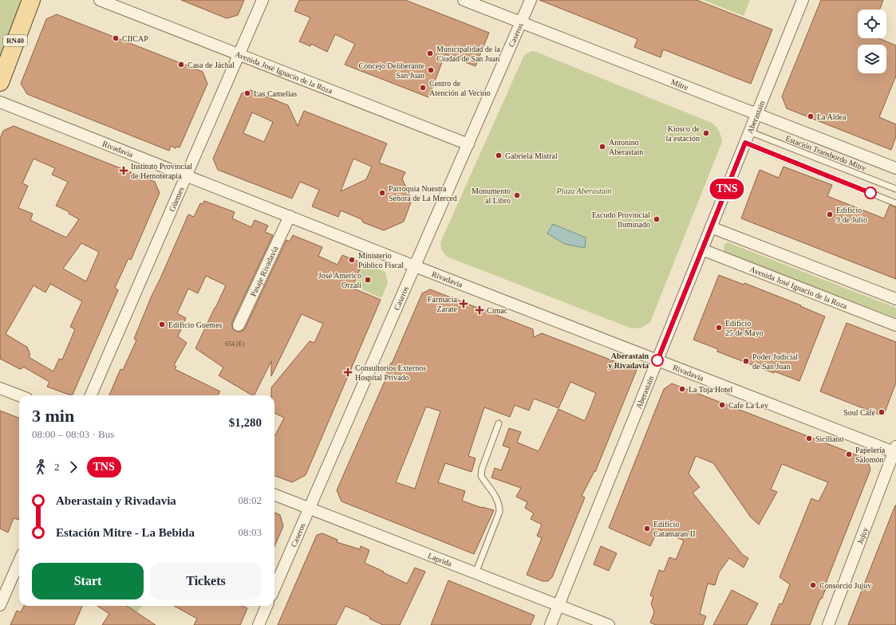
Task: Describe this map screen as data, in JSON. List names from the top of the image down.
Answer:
{
  "streets": {
    "main road": ["RN40"],
    "street": [
      "Caseros",
      "Avenida José Ignacio de la Roza",
      "Mitre",
      "Aberastain",
      "Rivadavia",
      "Güemes",
      "Pasaje Rivadavia",
      "Jujuy",
      "Laprida"
    ],
    "lane": ["Estación Transbordo Mitre"]
  },
  "crossings": [
    ["Caseros", "Avenida José Ignacio de la Roza"],
    ["Caseros", "Mitre"],
    ["Caseros", "Rivadavia"],
    ["Caseros", "Laprida"],
    ["Avenida José Ignacio de la Roza", "Aberastain"],
    ["Avenida José Ignacio de la Roza", "Güemes"],
    ["Mitre", "Aberastain"],
    ["Aberastain", "Rivadavia"],
    ["Aberastain", "Estación Transbordo Mitre"],
    ["Aberastain", "Laprida"],
    ["Rivadavia", "Güemes"],
    ["Rivadavia", "Pasaje Rivadavia"],
    ["Rivadavia", "Jujuy"]
  ],
  "parks": ["Plaza Aberastain"],
  "places": {
    "other": [
      "CIICAP",
      "Municipalidad de la Ciudad de San Juan",
      "Casa de Jáchal",
      "Concejo Deliberante San Juan",
      "Centro de Atención al Vecino",
      "Las Camelias",
      "La Aldea",
      "Kiosco de la estación",
      "Antonino Aberastain",
      "Gabriela Mistral",
      "Parroquia Nuestra Señora de La Merced",
      "Monumento al Libro",
      "Edificio 9 de Julio",
      "Escudo Provincial Iluminado",
      "Ministerio Público Fiscal",
      "José Americo Orzali",
      "Edificio Guemes",
      "Edificio 25 de Mayo",
      "Aberastain y Rivadavia",
      "Poder Judicial de San Juan",
      "La Toja Hotel",
      "Cafe La Ley",
      "Soul Café",
      "Siciliano",
      "Papelería Salomón",
      "Edificio Catamaran II",
      "Consorcio Jujuy"
    ],
    "health": [
      "Instituto Provincial de Hemoterapia",
      "Farmacia Zarate",
      "Cimac",
      "Consultorios Externos Hospital Privado"
    ]
  },
  "lines": ["bus line TNS"],
  "house_numbers": ["654 (E)"],
  "page": {
    "on_map": "TNS",
    "heading": ["3 min", "08:00 – 08:03 · Bus", "$1,280"],
    "legs": ["2", "TNS"],
    "list": [
      {
        "name": "Aberastain y Rivadavia",
        "value": "08:02"
      },
      {
        "name": "Estación Mitre - La Bebida",
        "value": "08:03"
      }
    ],
    "buttons": ["Start", "Tickets"]
  }
}
